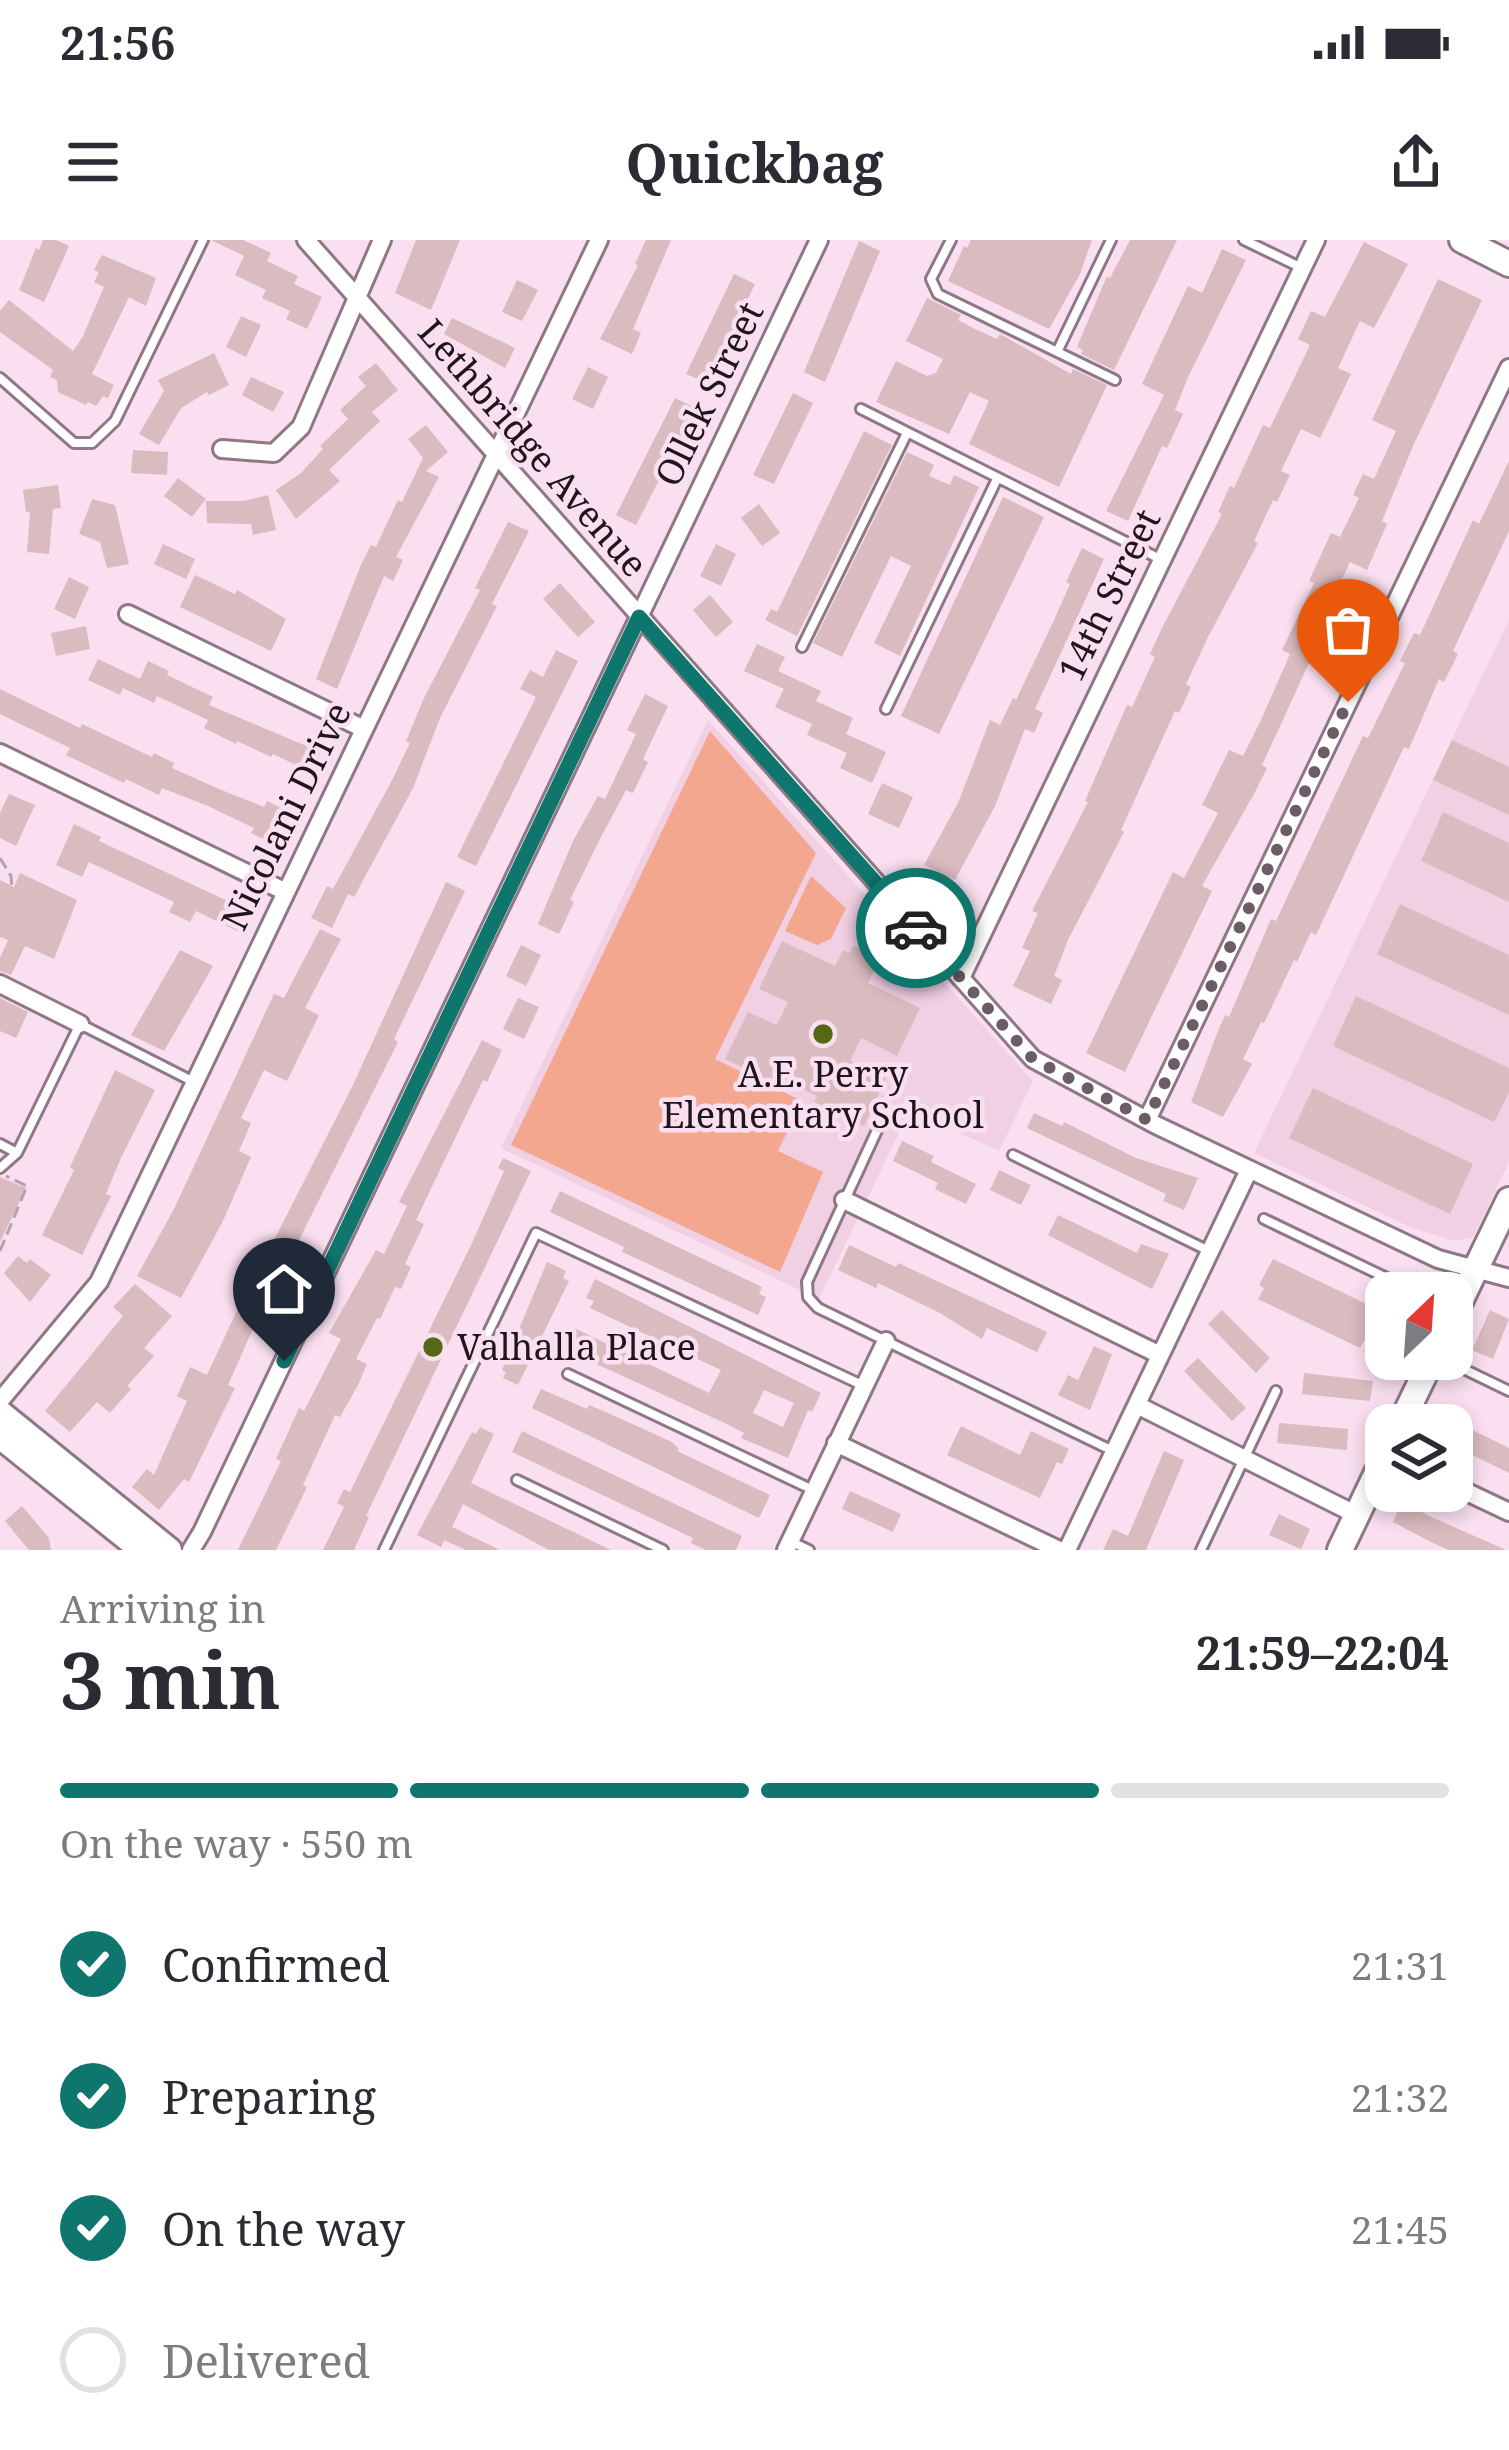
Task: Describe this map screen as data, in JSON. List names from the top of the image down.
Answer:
{
  "streets": {
    "street": [
      "Ollek Street",
      "Lethbridge Avenue",
      "14th Street",
      "Nicolani Drive"
    ]
  },
  "crossings": [
    ["Ollek Street", "Lethbridge Avenue"],
    ["Lethbridge Avenue", "14th Street"],
    ["Lethbridge Avenue", "Nicolani Drive"]
  ],
  "places": ["A.E. Perry Elementary School", "Valhalla Place"],
  "north": "top right",
  "page": {
    "status": "21:56",
    "header": "Quickbag",
    "heading": ["3 min", "Arriving in", "21:59–22:04"],
    "bar": "On the way · 550 m",
    "list": [
      ["Confirmed", "21:31"],
      ["Preparing", "21:32"],
      ["On the way", "21:45"],
      "Delivered"
    ]
  }
}
